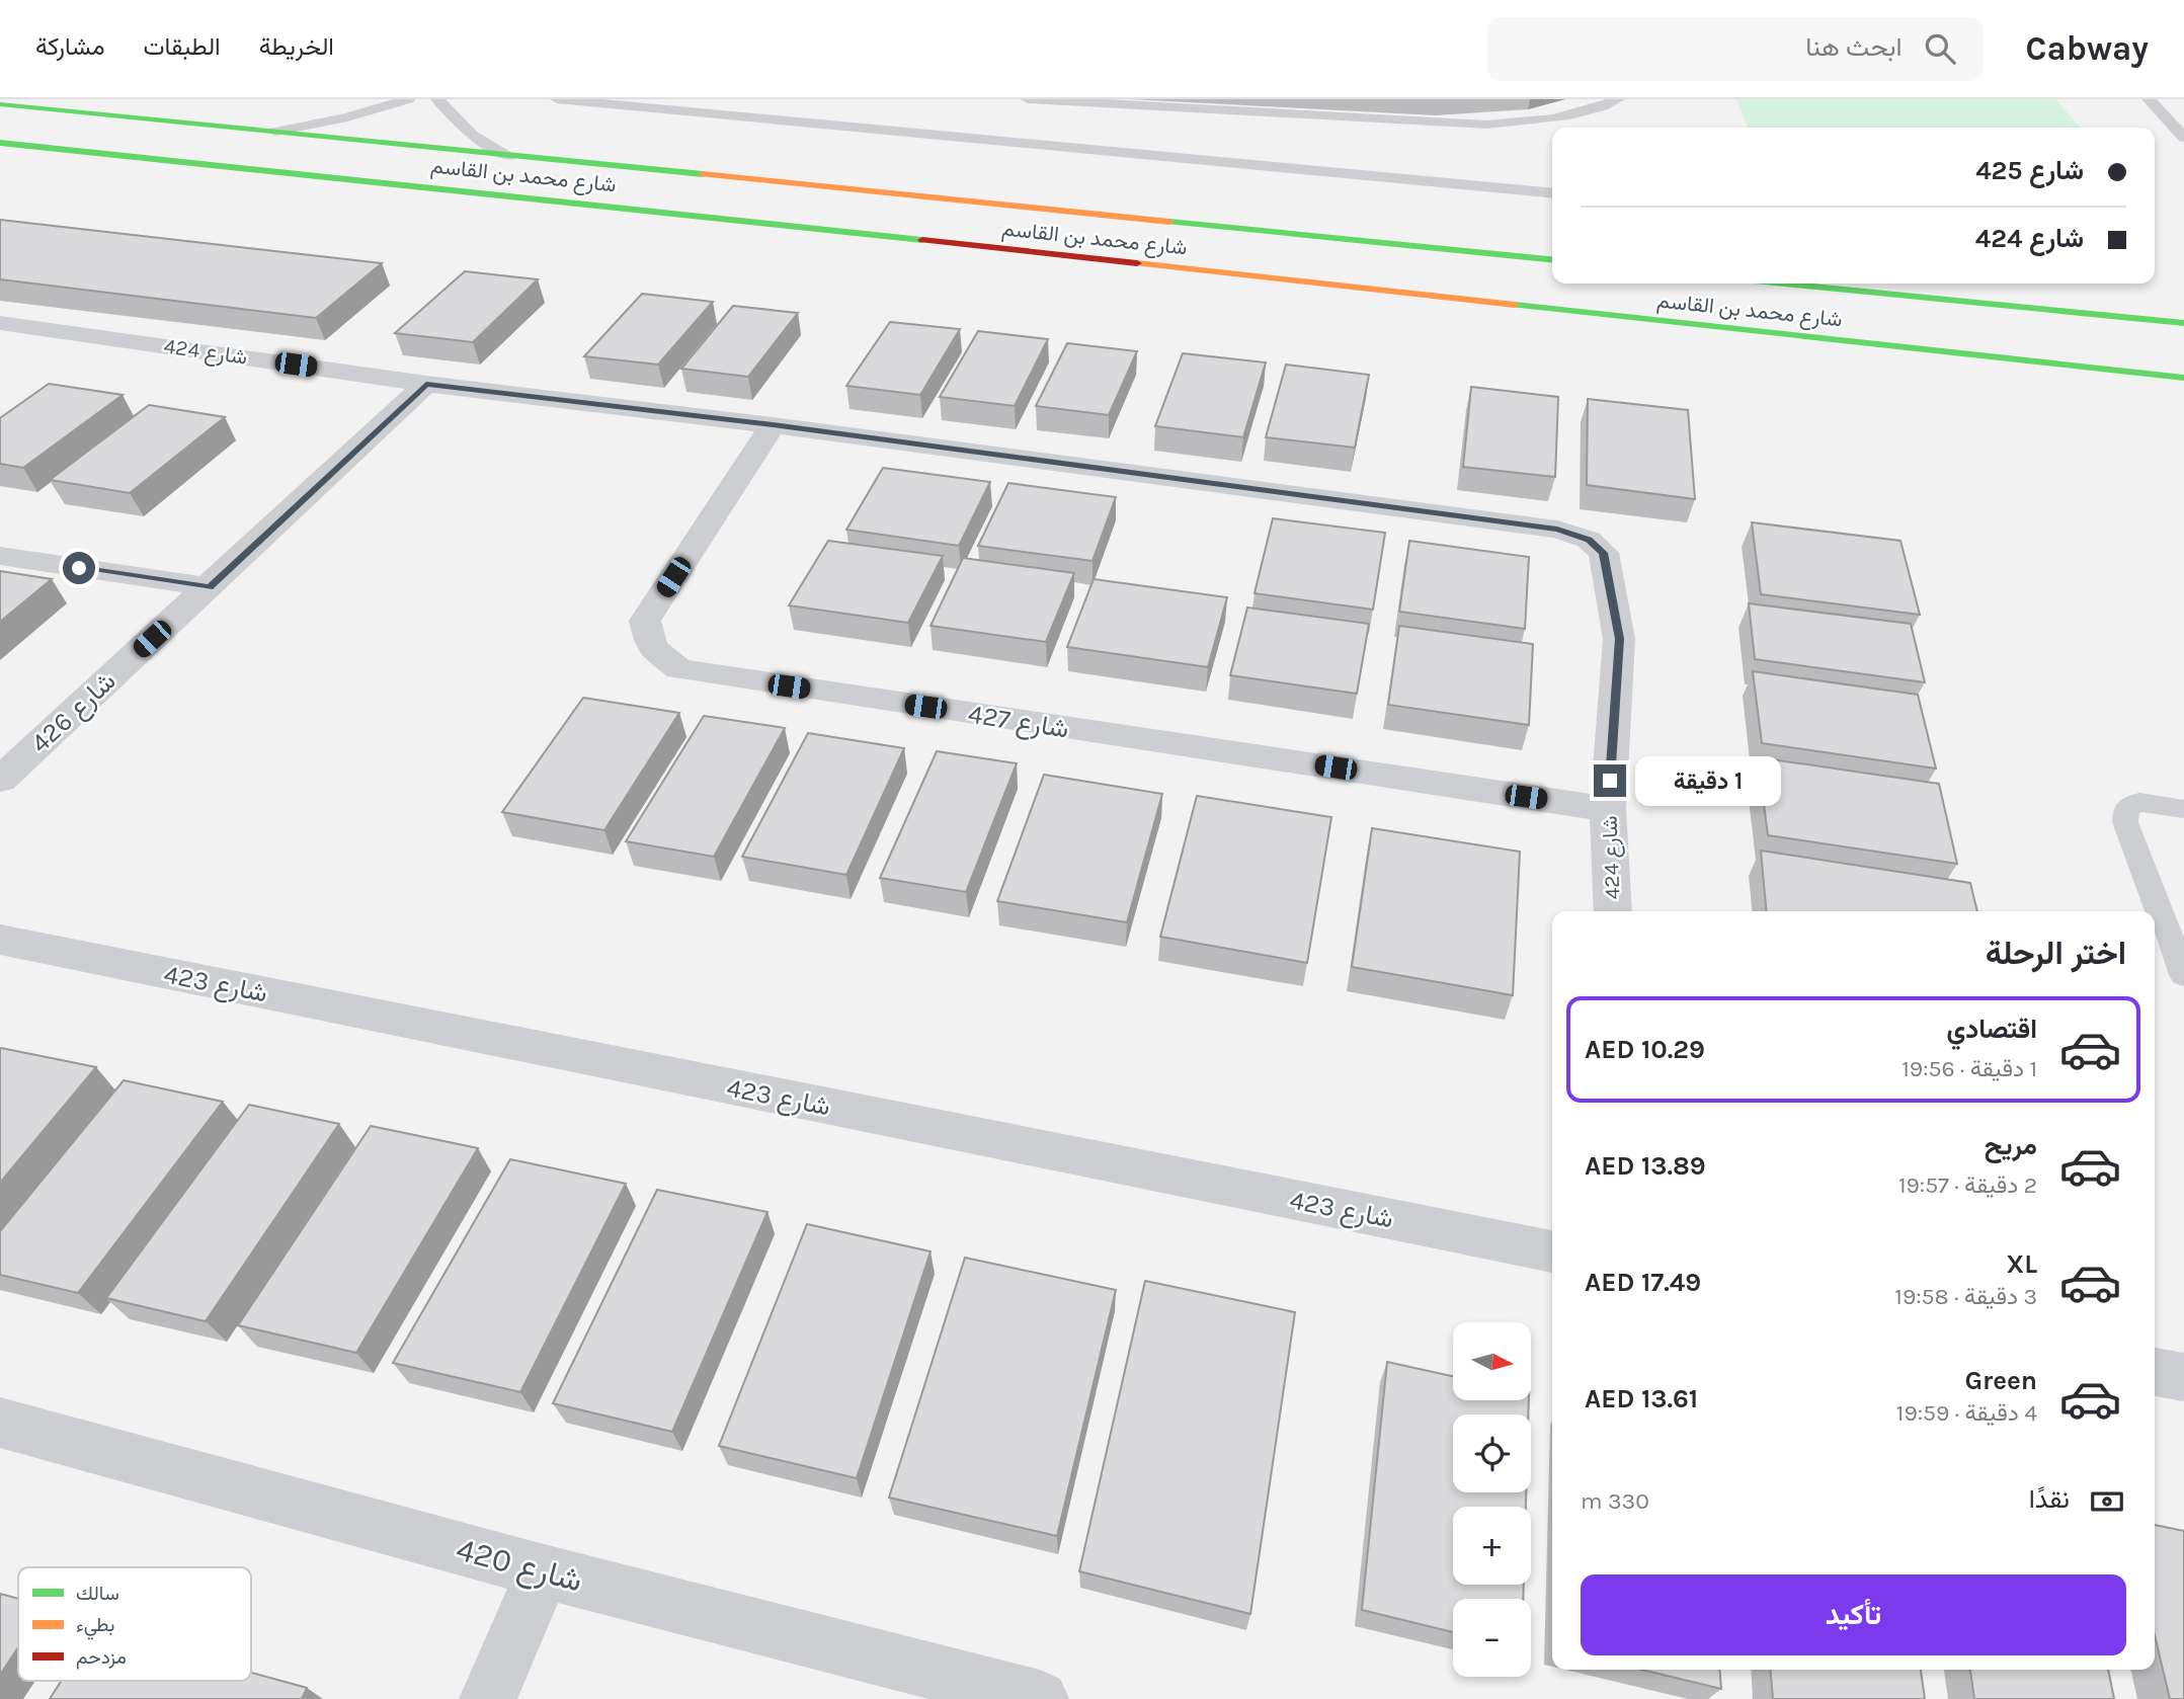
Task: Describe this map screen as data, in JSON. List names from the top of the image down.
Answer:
{
  "streets": {
    "main road": ["شارع محمد بن القاسم"],
    "street": [
      "شارع 424",
      "شارع 426",
      "شارع 427",
      "شارع 423",
      "شارع 420"
    ]
  },
  "crossings": [
    ["شارع 424", "شارع 426"],
    ["شارع 424", "شارع 427"]
  ],
  "legend": ["سالك", "بطيء", "مزدحم"],
  "north": "right",
  "page": {
    "header": "Cabway",
    "search": "ابحث هنا",
    "nav": ["الخريطة", "الطبقات", "مشاركة"],
    "banner": ["شارع 425", "شارع 424"],
    "bubble": "1 دقيقة",
    "heading": "اختر الرحلة",
    "list": [
      {
        "name": "اقتصادي",
        "note": "1 دقيقة · 19:56",
        "value": "AED 10.29"
      },
      {
        "name": "مريح",
        "note": "2 دقيقة · 19:57",
        "value": "AED 13.89"
      },
      {
        "name": "XL",
        "note": "3 دقيقة · 19:58",
        "value": "AED 17.49"
      },
      {
        "name": "Green",
        "note": "4 دقيقة · 19:59",
        "value": "AED 13.61"
      }
    ],
    "map_buttons": ["+", "−"],
    "pay": ["نقدًا", "330 m"],
    "buttons": "تأكيد"
  }
}
